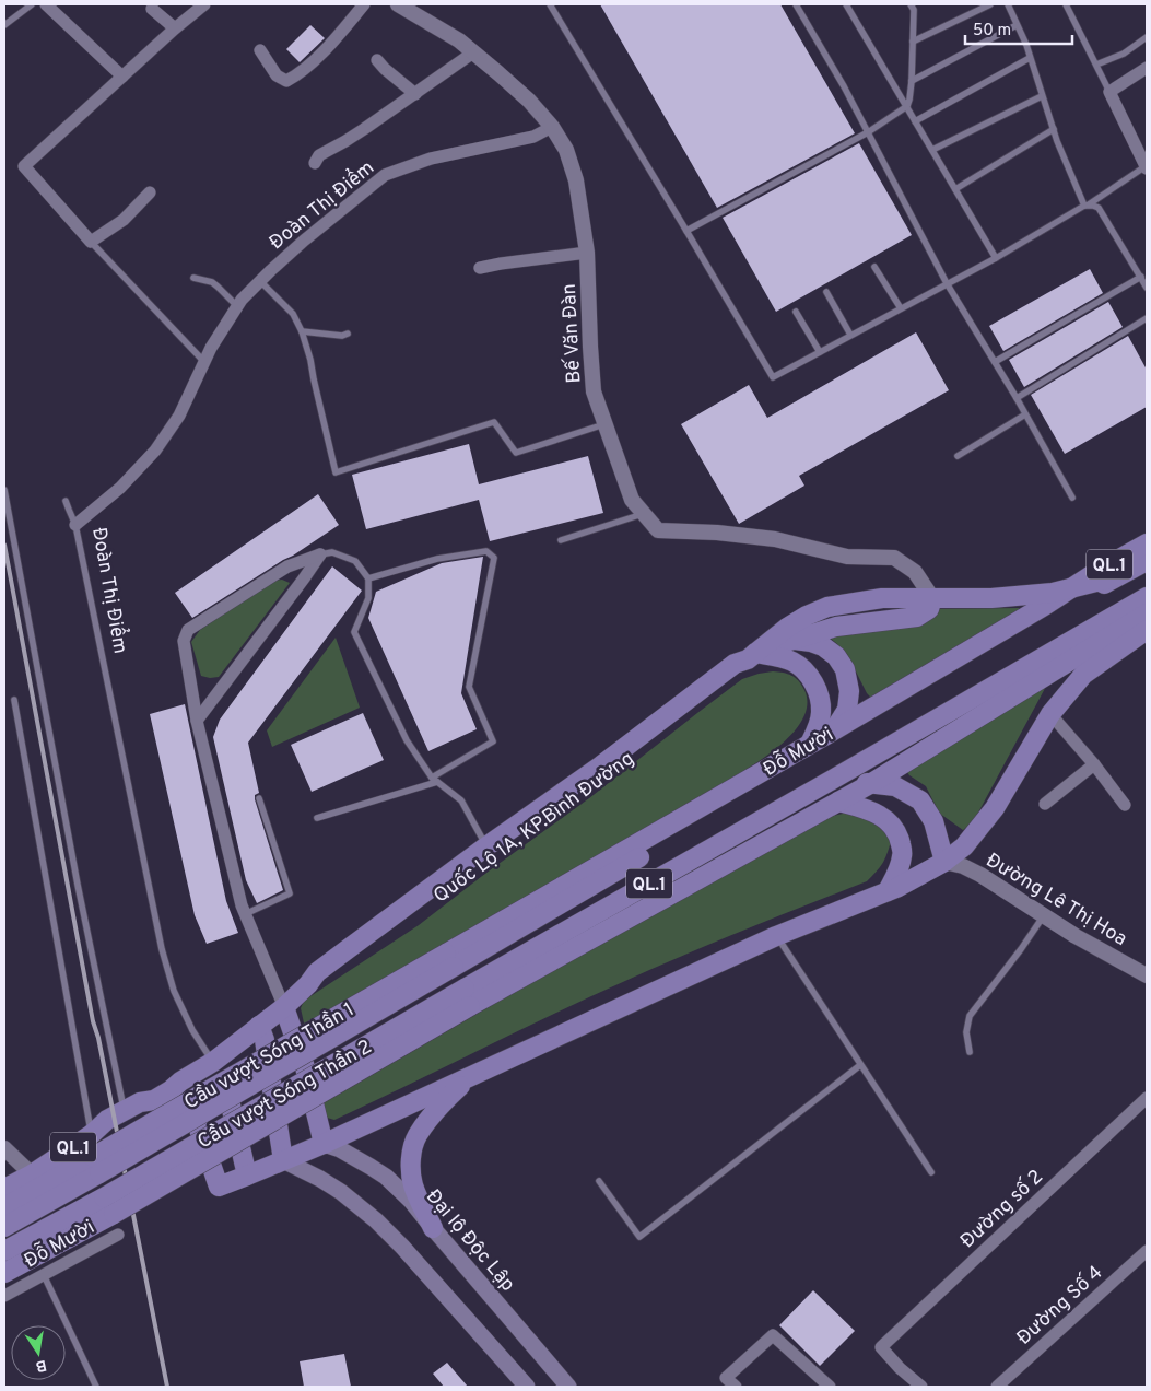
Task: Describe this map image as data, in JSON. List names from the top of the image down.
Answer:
{
  "streets": {
    "highway": [
      "QL.1",
      "Đỗ Mười",
      "Quốc Lộ 1A, KP.Bình Đường",
      "Cầu vượt Sóng Thần 1",
      "Cầu vượt Sóng Thần 2"
    ],
    "main road": ["Đại lộ Độc Lập"],
    "street": [
      "Đoàn Thị Điểm",
      "Bế Văn Đàn",
      "Đường Lê Thị Hoa",
      "Đường số 2",
      "Đường Số 4"
    ]
  },
  "crossings": [
    ["Đoàn Thị Điểm", "Bế Văn Đàn"],
    ["Đoàn Thị Điểm", "QL.1"],
    ["QL.1", "Cầu vượt Sóng Thần 1"],
    ["QL.1", "Cầu vượt Sóng Thần 2"],
    ["Đỗ Mười", "Cầu vượt Sóng Thần 1"],
    ["Đỗ Mười", "Cầu vượt Sóng Thần 2"]
  ],
  "scale_bar": "50 m",
  "north": "bottom"
}
